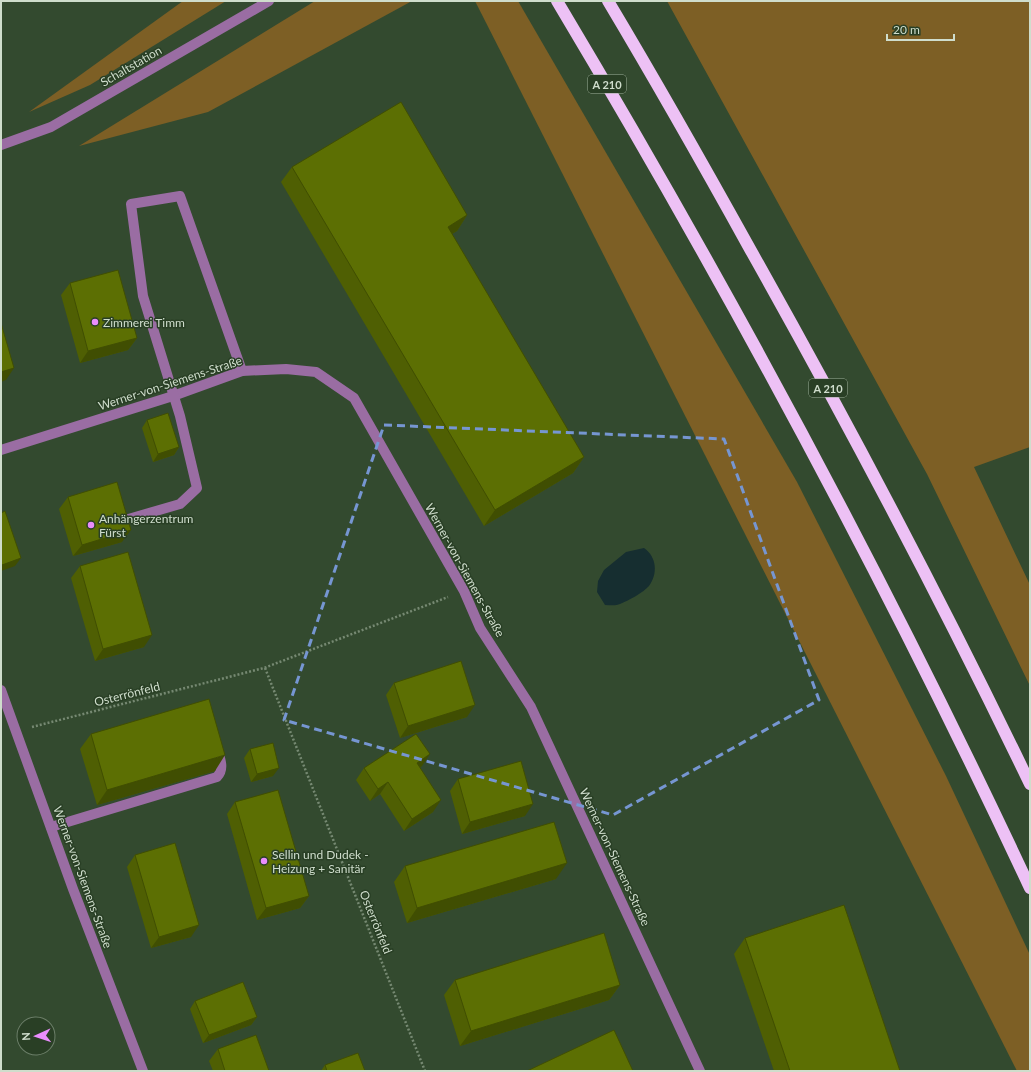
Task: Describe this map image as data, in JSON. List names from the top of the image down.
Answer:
{
  "streets": {
    "highway": ["A 210"],
    "street": ["Schaltstation", "Werner-von-Siemens-Straße"],
    "path": ["Osterrönfeld"]
  },
  "crossings": [
    ["Werner-von-Siemens-Straße", "Osterrönfeld"]
  ],
  "places": ["Zimmerei Timm", "Anhängerzentrum Fürst", "Sellin und Dudek - Heizung + Sanitär"],
  "scale_bar": "20 m",
  "north": "left"
}
